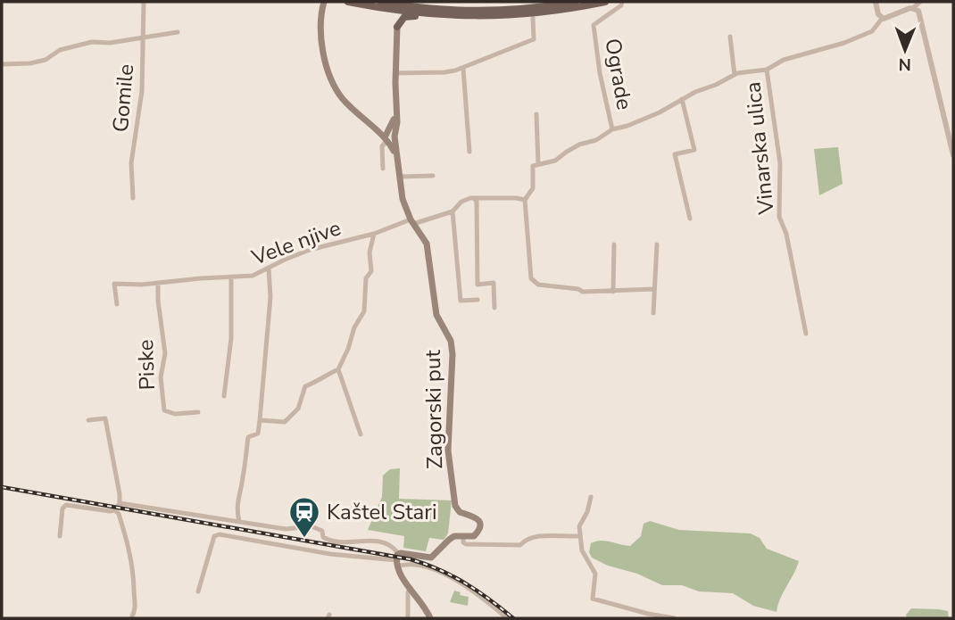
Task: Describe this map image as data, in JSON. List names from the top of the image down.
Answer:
{
  "streets": {
    "main road": ["Zagorski put"],
    "street": [
      "Ograde",
      "Gomile",
      "Vinarska ulica",
      "Vele njive",
      "Piske"
    ]
  },
  "crossings": [
    ["Vele njive", "Piske"],
    ["Vele njive", "Zagorski put"]
  ],
  "places": {
    "station": ["Kaštel Stari"]
  },
  "north": "bottom"
}
